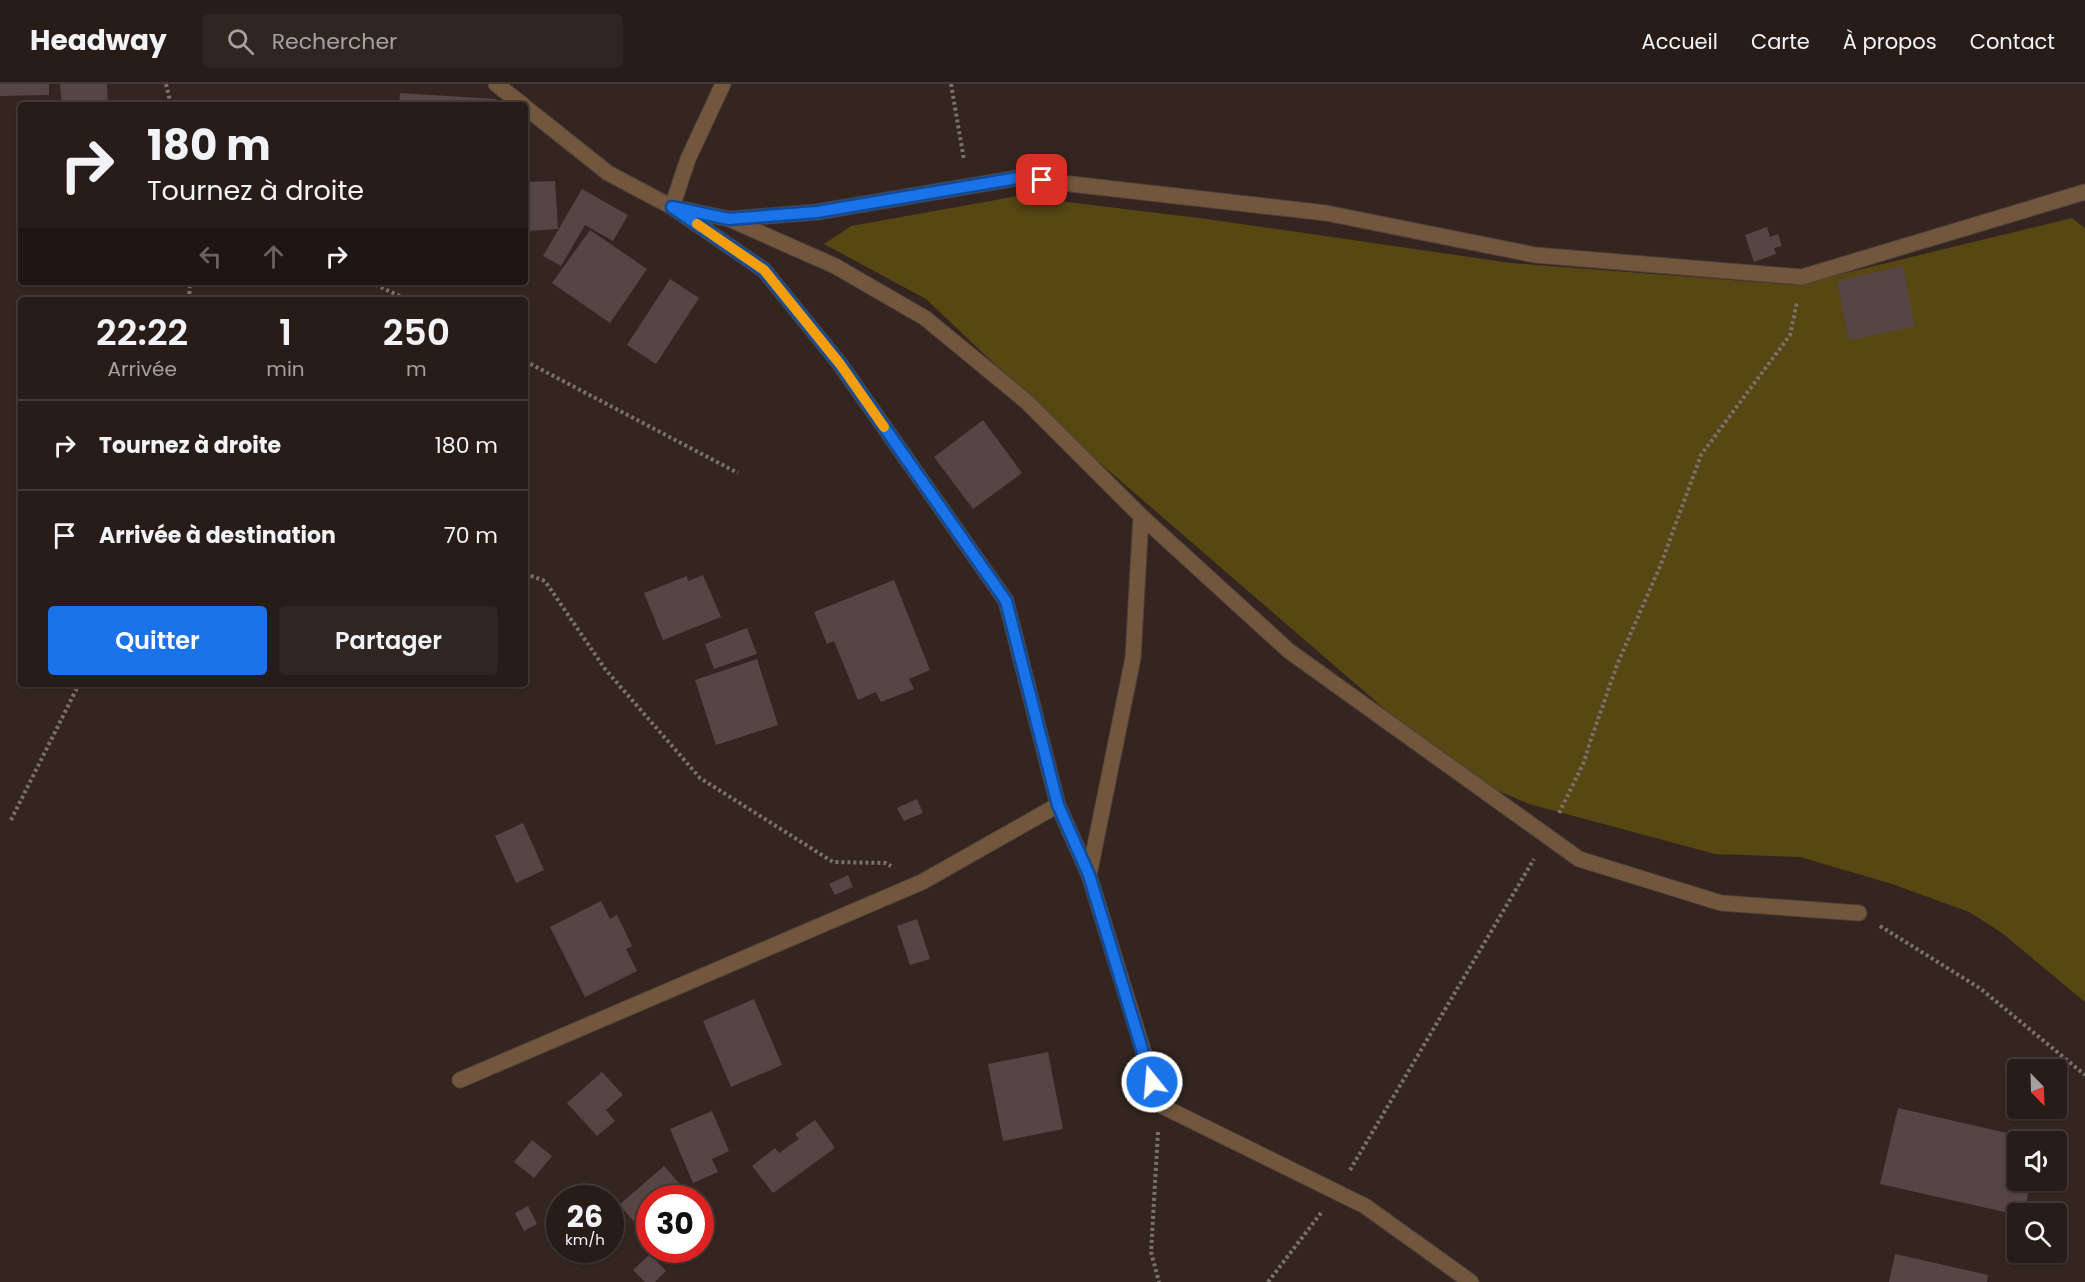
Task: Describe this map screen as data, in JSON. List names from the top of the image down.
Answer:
{
  "north": "bottom right",
  "page": {
    "header": "Headway",
    "search": "Rechercher",
    "nav": [
      "Accueil",
      "Carte",
      "À propos",
      "Contact"
    ],
    "turn": ["180 m", "Tournez à droite"],
    "eta": [
      "22:22",
      "Arrivée",
      "1",
      "min",
      "250",
      "m"
    ],
    "list": [
      {
        "name": "Tournez à droite",
        "value": "180 m"
      },
      {
        "name": "Arrivée à destination",
        "value": "70 m"
      }
    ],
    "buttons": ["Quitter", "Partager"],
    "speed": "26 km/h",
    "limit": "30"
  }
}
